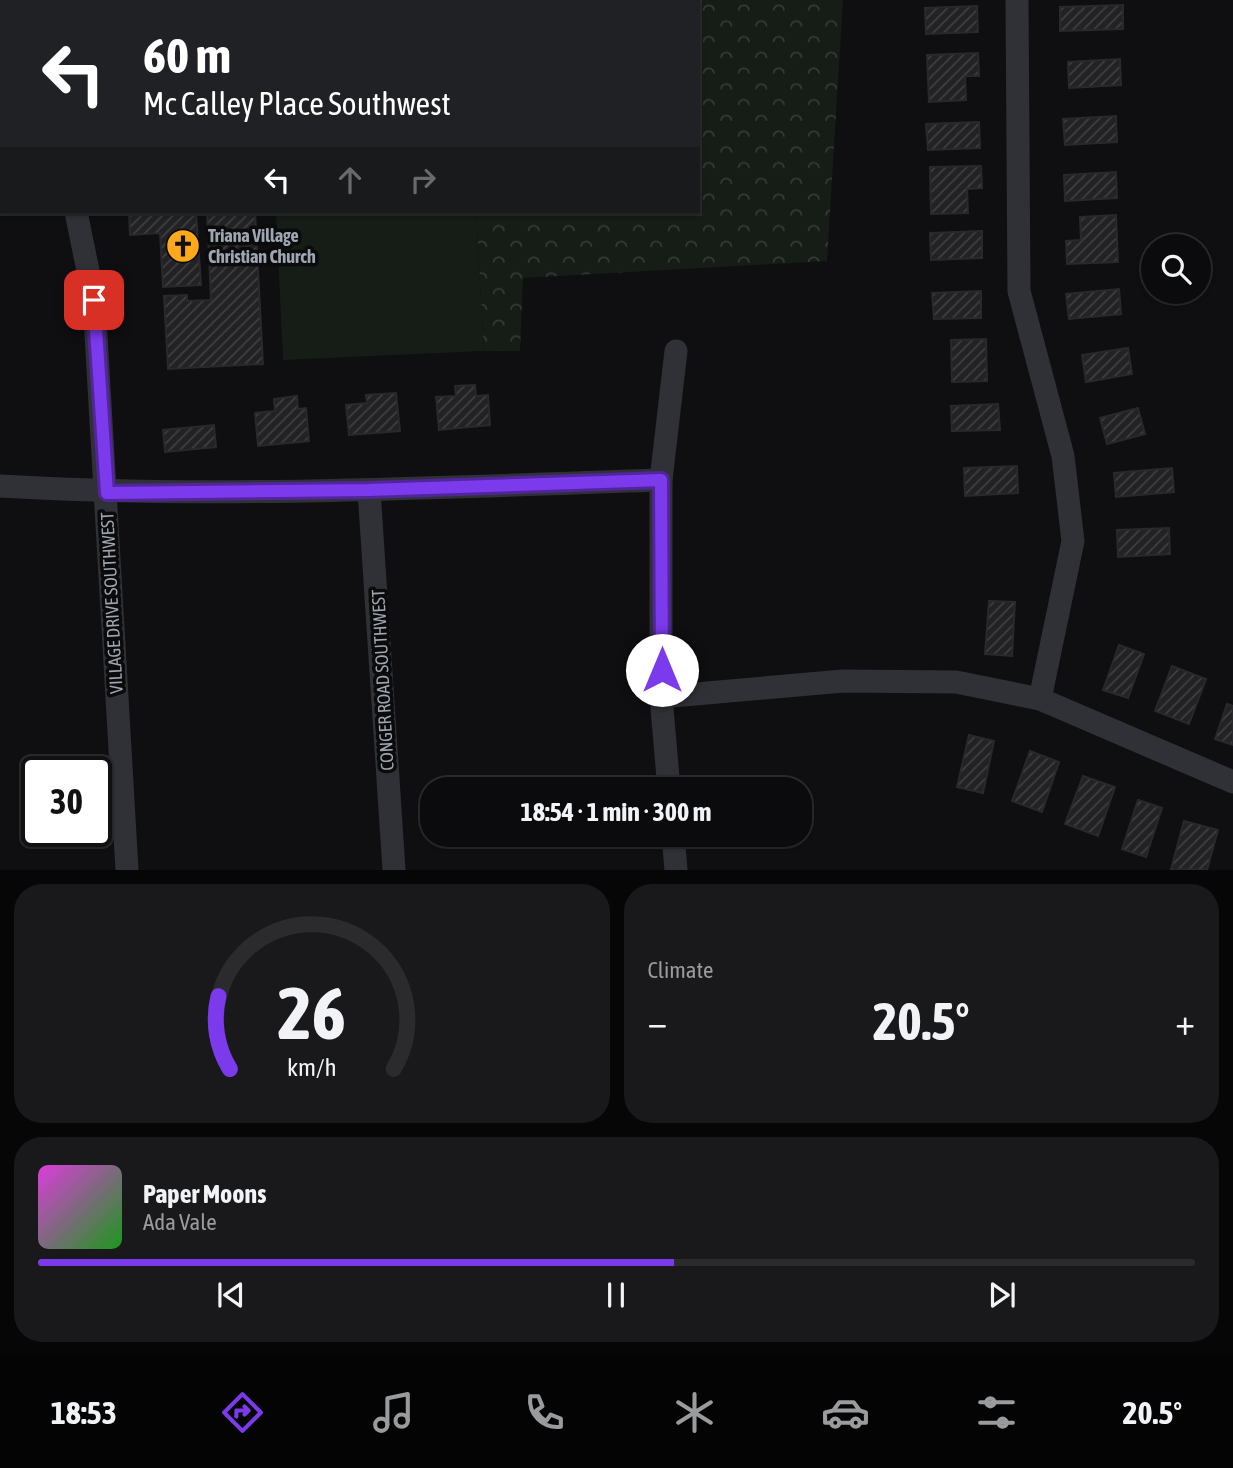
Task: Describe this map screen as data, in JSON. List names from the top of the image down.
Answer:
{
  "streets": {
    "street": ["VILLAGE DRIVE SOUTHWEST", "CONGER ROAD SOUTHWEST"]
  },
  "places": {
    "church": ["Triana Village Christian Church"]
  },
  "page": {
    "turn": ["60 m", "Mc Calley Place Southwest"],
    "limit": "30",
    "trip": "18:54 · 1 min · 300 m",
    "tile": "Climate",
    "heat": ["−", "20.5°", "+"],
    "song": ["Paper Moons", "Ada Vale"],
    "tabs": ["18:53", "20.5°"],
    "gauge": ["26", "km/h"]
  }
}
